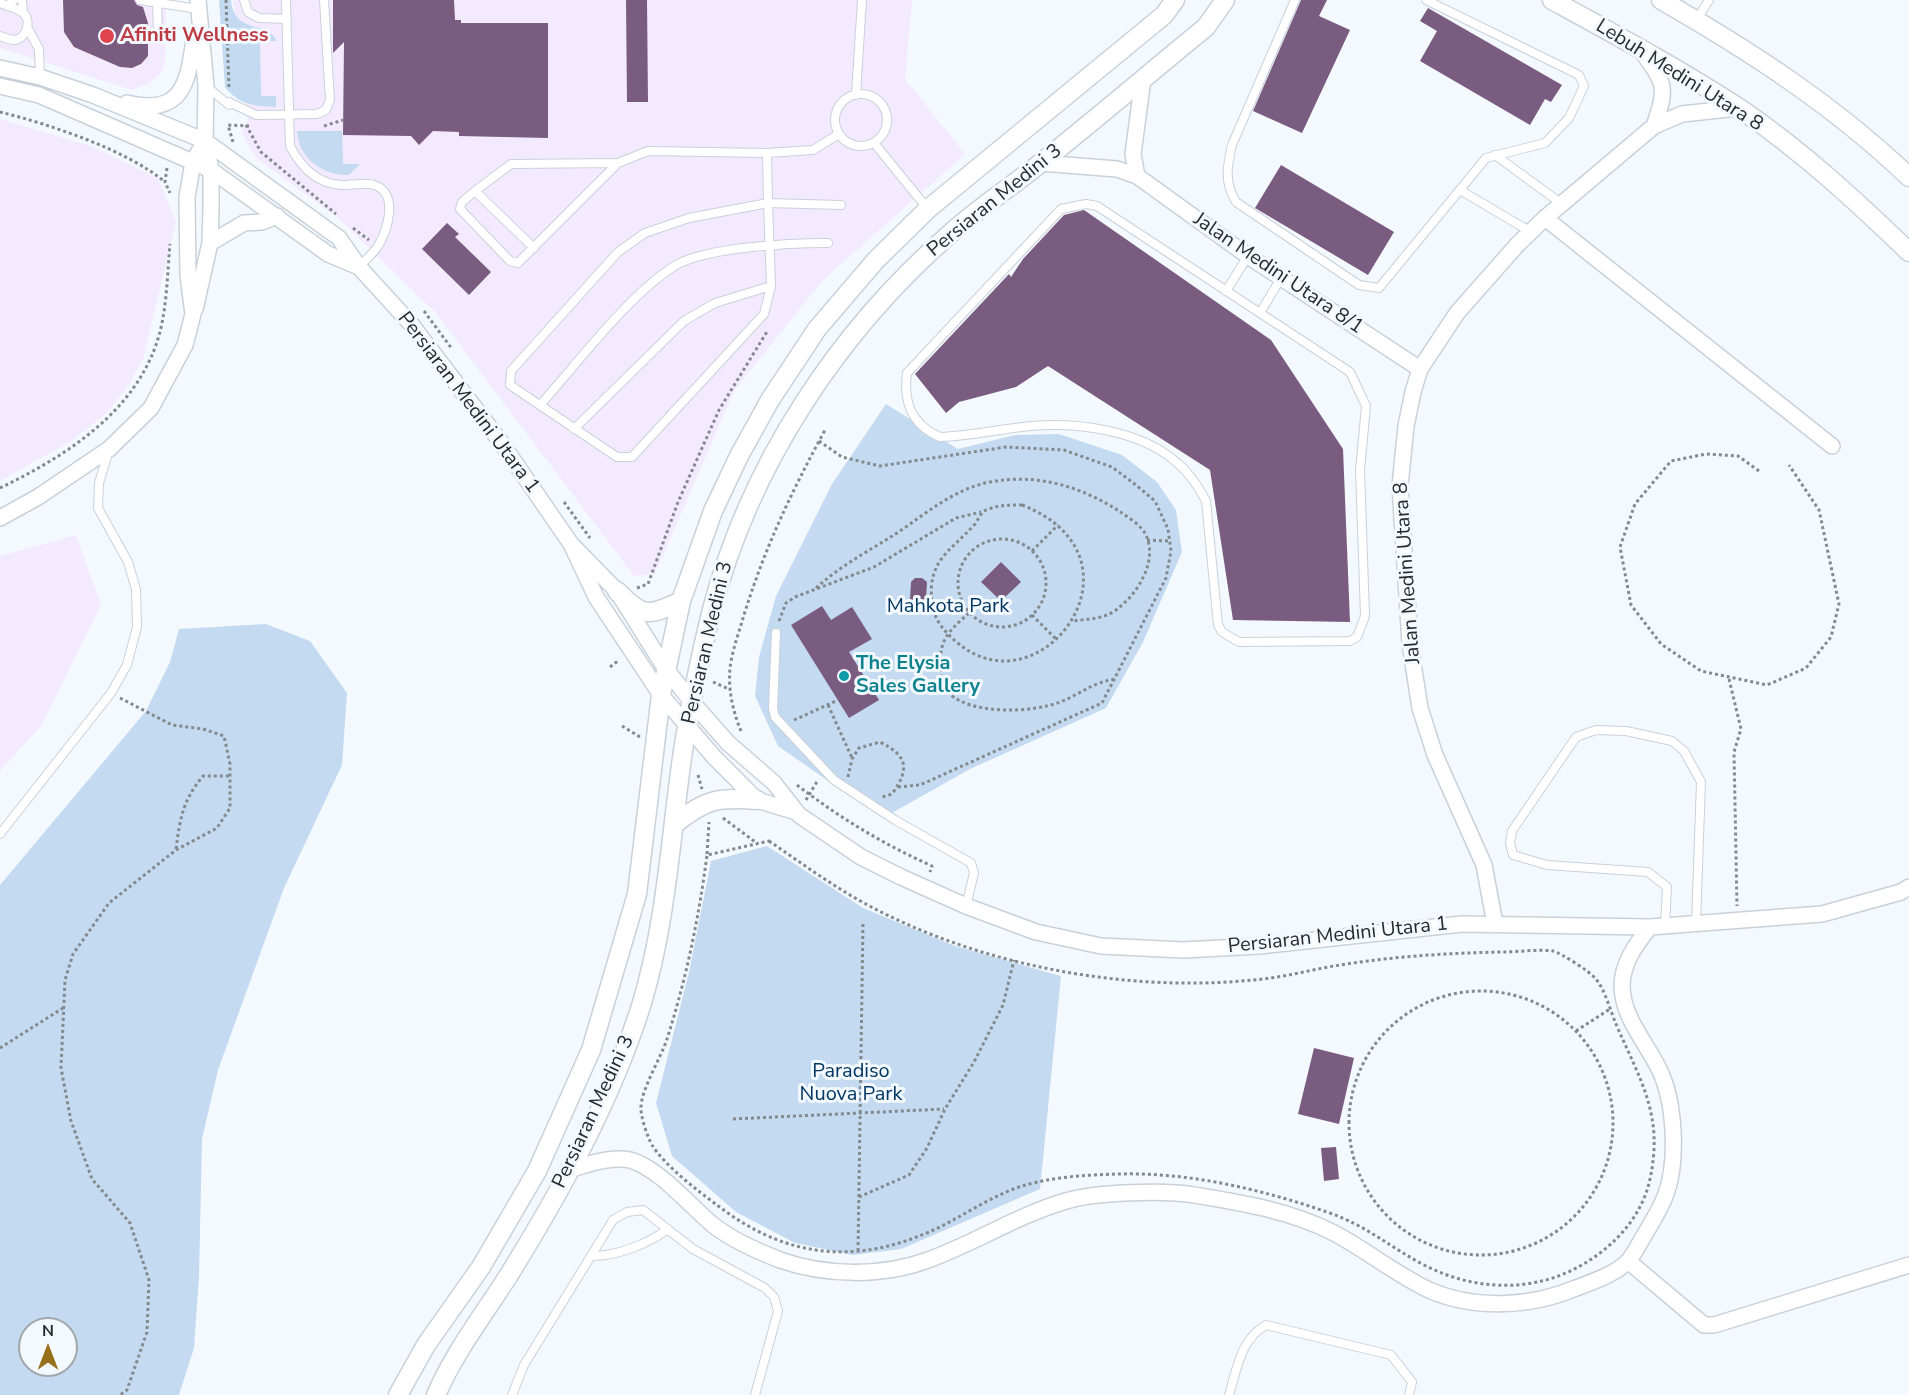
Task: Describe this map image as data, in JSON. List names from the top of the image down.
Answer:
{
  "streets": {
    "street": [
      "Lebuh Medini Utara 8",
      "Persiaran Medini 3",
      "Jalan Medini Utara 8/1",
      "Persiaran Medini Utara 1",
      "Jalan Medini Utara 8"
    ]
  },
  "crossings": [
    ["Lebuh Medini Utara 8", "Jalan Medini Utara 8"],
    ["Persiaran Medini 3", "Jalan Medini Utara 8/1"],
    ["Persiaran Medini 3", "Persiaran Medini Utara 1"],
    ["Jalan Medini Utara 8/1", "Jalan Medini Utara 8"],
    ["Persiaran Medini Utara 1", "Jalan Medini Utara 8"]
  ],
  "parks": ["Mahkota Park", "Paradiso Nuova Park"],
  "places": ["Afiniti Wellness", "The Elysia Sales Gallery"],
  "north": "top"
}
